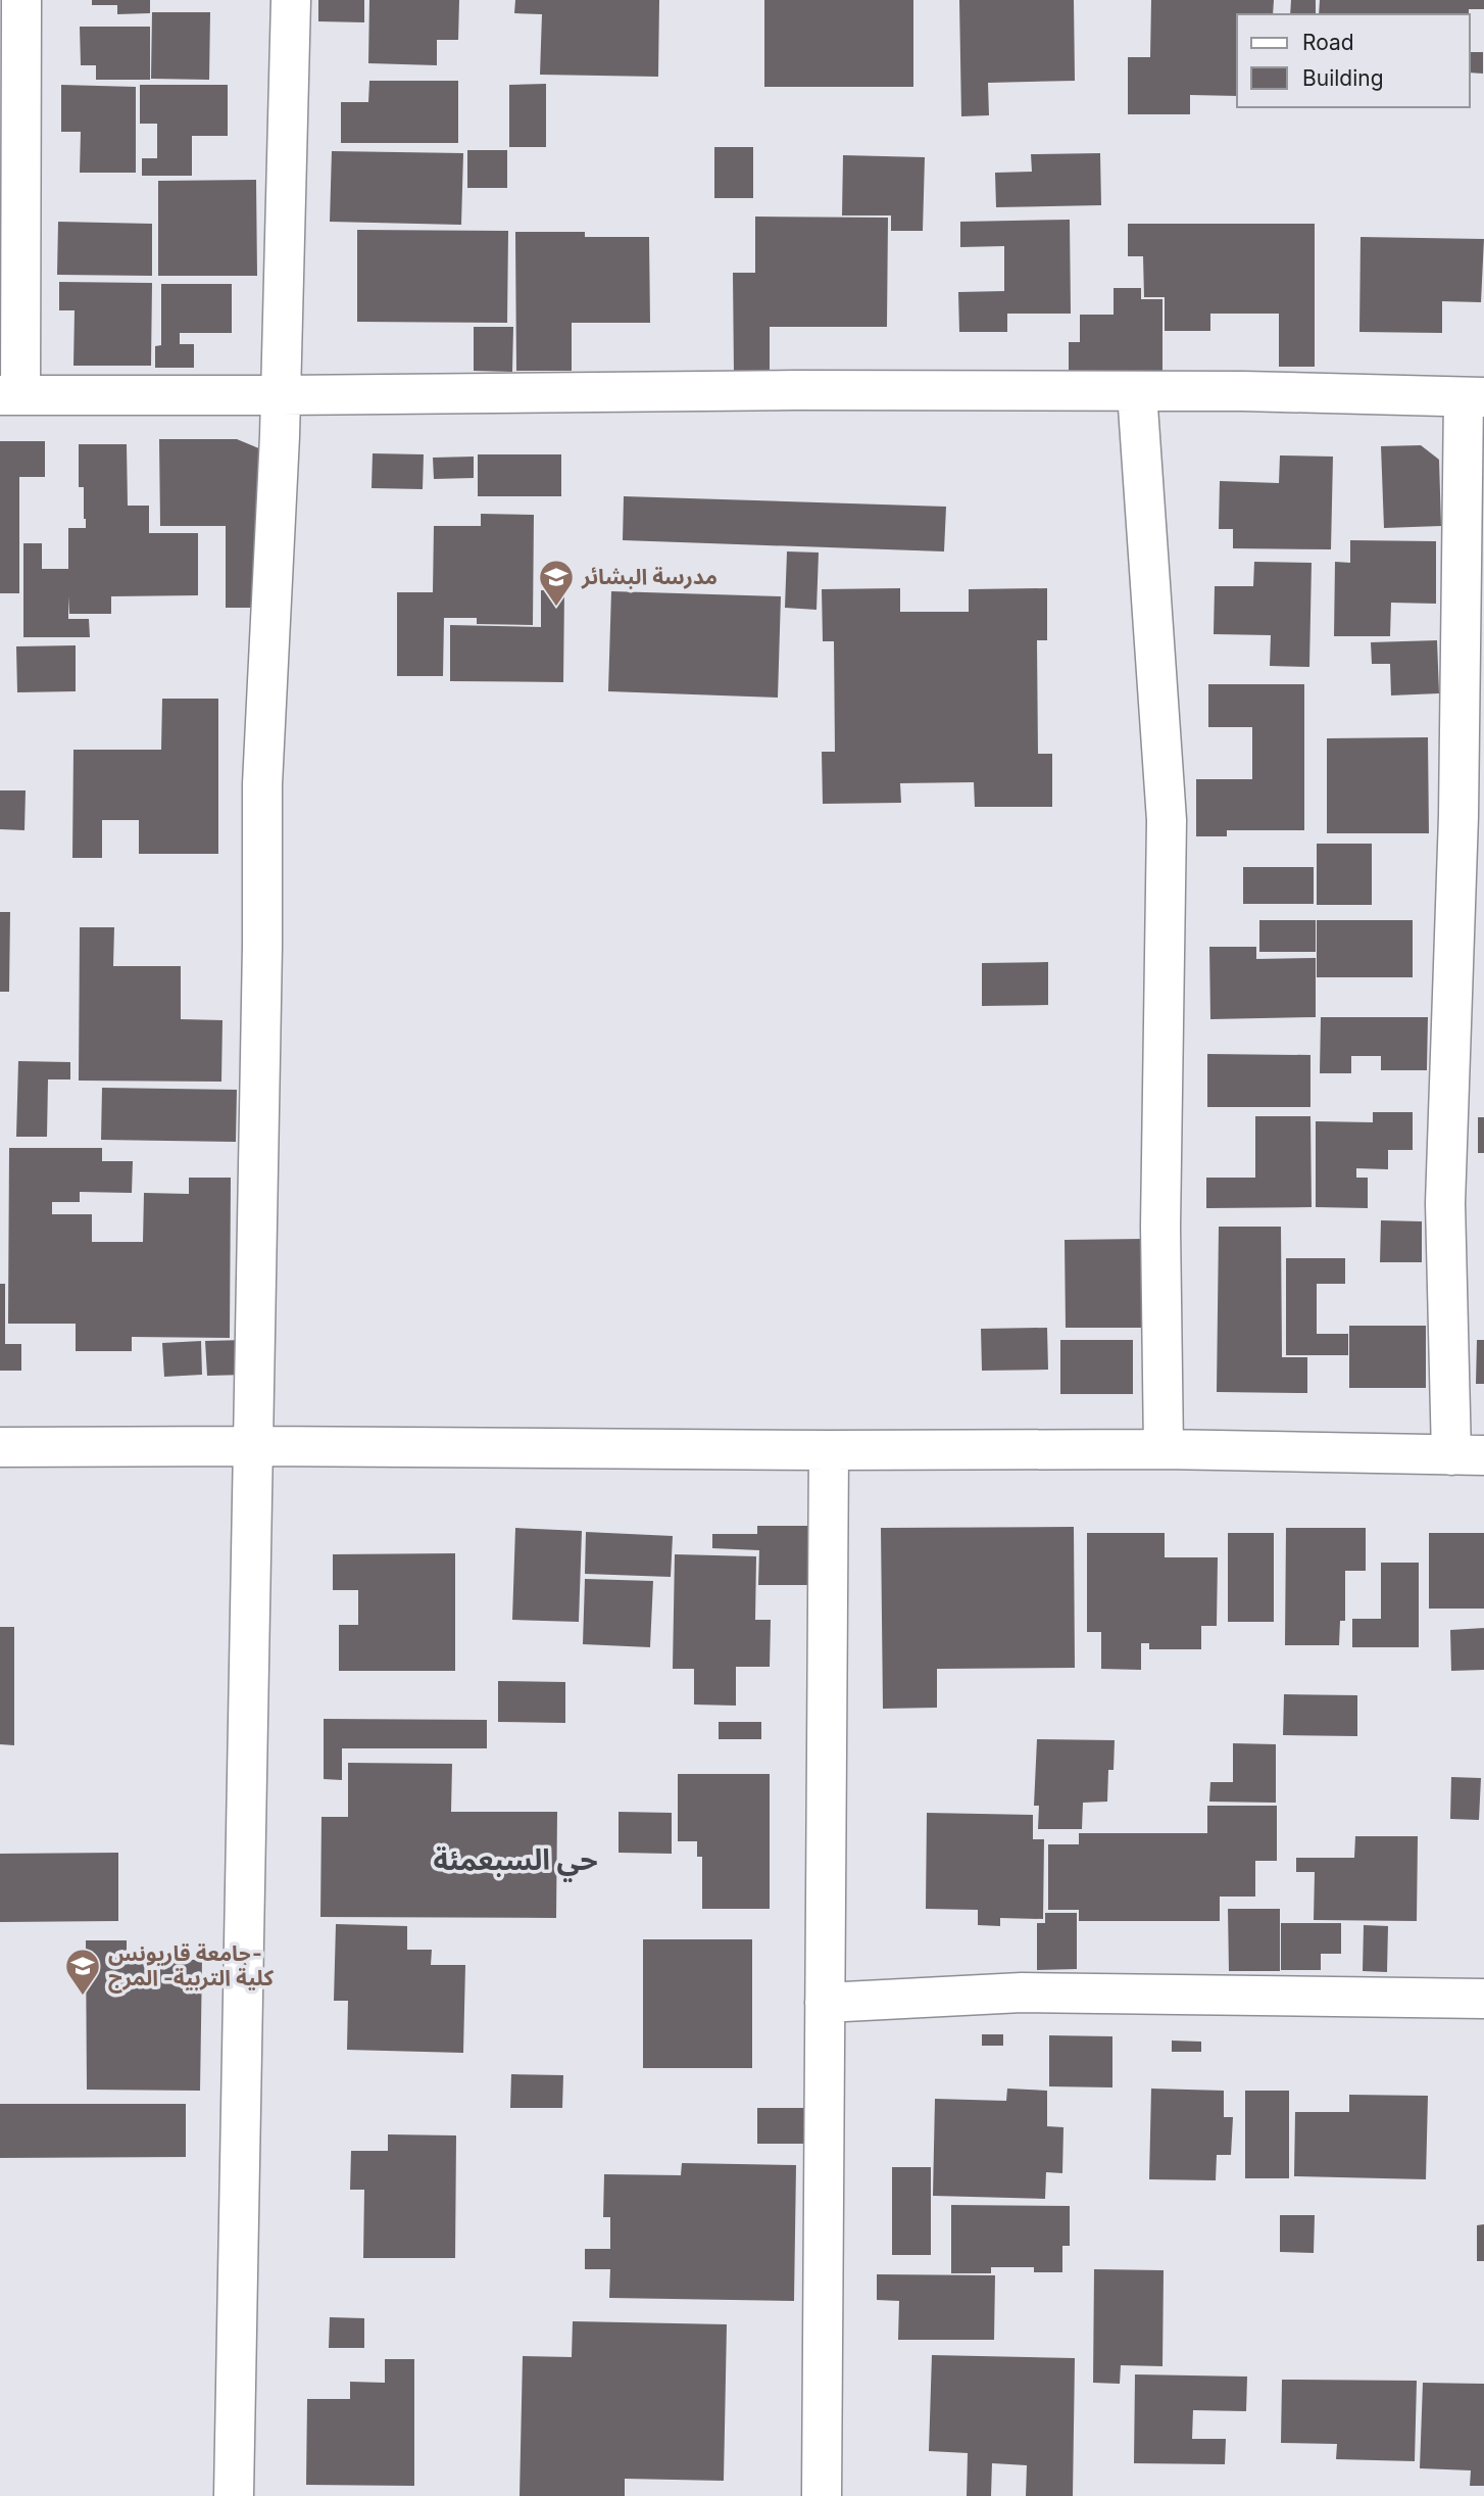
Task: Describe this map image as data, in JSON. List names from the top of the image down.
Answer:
{
  "districts": ["حي السبعمئة"],
  "places": {
    "school or university": ["مدرسة البشائر", "جامعة قاريونس- كلية التربية- المرج"]
  },
  "legend": ["Road", "Building"]
}
